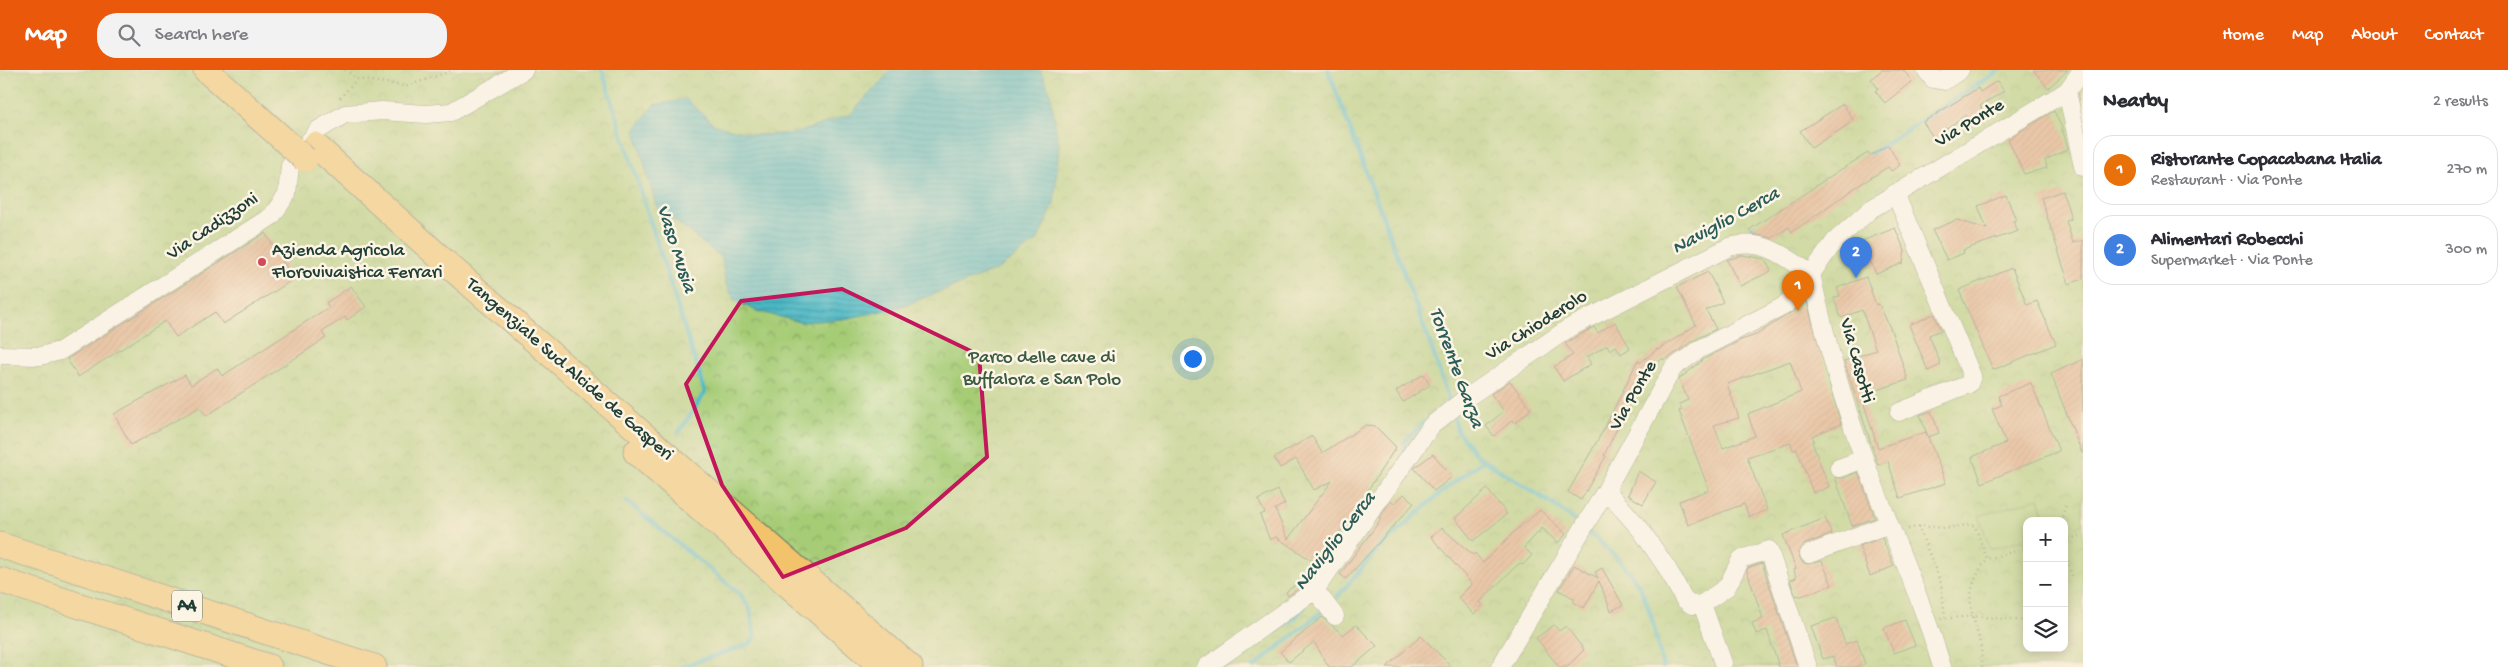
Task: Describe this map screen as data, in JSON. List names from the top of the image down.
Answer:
{
  "streets": {
    "highway": ["Tangenziale Sud Alcide de Gasperi", "A4"],
    "street": [
      "Via Ponte",
      "Via Cadizzoni",
      "Via Chioderolo",
      "Via Casotti"
    ]
  },
  "crossings": [
    ["Via Ponte", "Via Chioderolo"],
    ["Via Ponte", "Via Casotti"],
    ["Via Chioderolo", "Via Casotti"]
  ],
  "water": ["Naviglio Cerca", "Vaso Musia", "Torrente Garza"],
  "parks": ["Parco delle cave di Buffalora e San Polo"],
  "places": ["Azienda Agricola Florovivaistica Ferrari"],
  "page": {
    "header": "Map",
    "search": "Search here",
    "nav": [
      "Home",
      "Map",
      "About",
      "Contact"
    ],
    "heading": ["Nearby", "2 results"],
    "list": [
      {
        "mark": "1",
        "name": "Ristorante Copacabana Italia",
        "note": "Restaurant · Via Ponte",
        "value": "270 m"
      },
      {
        "mark": "2",
        "name": "Alimentari Robecchi",
        "note": "Supermarket · Via Ponte",
        "value": "300 m"
      }
    ],
    "pins": ["2", "1"],
    "map_buttons": ["+", "−"]
  }
}
